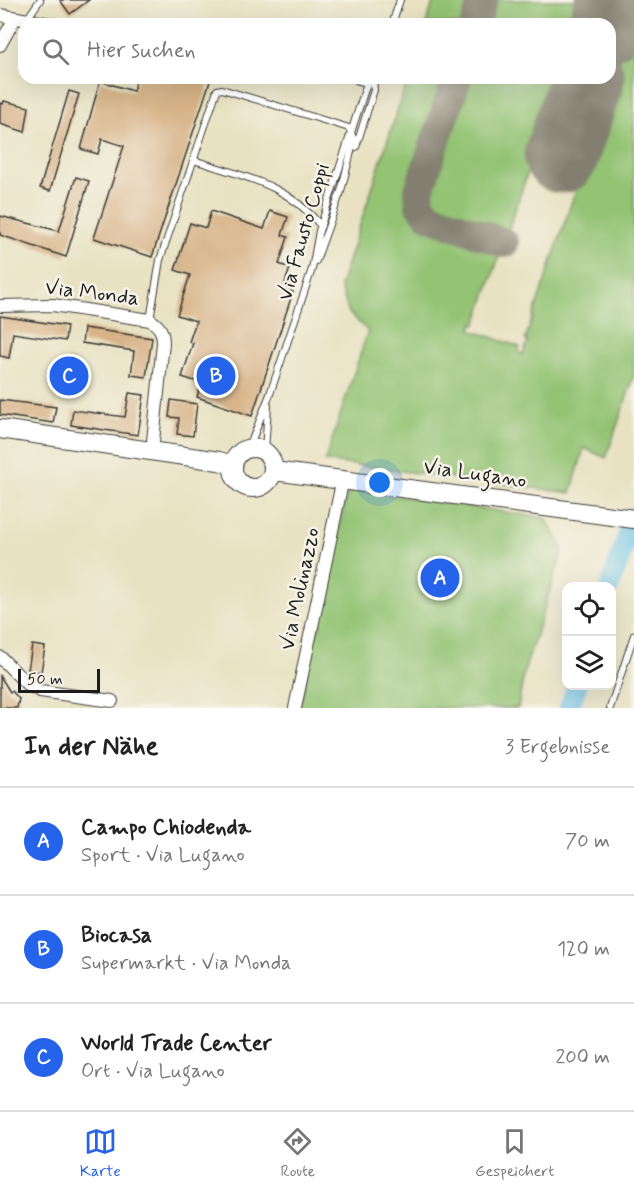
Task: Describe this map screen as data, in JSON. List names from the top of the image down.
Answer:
{
  "streets": {
    "main road": ["Via Lugano"],
    "street": ["Via Monda", "Via Molinazzo"],
    "lane": ["Via Fausto Coppi"]
  },
  "crossings": [
    ["Via Fausto Coppi", "Via Lugano"],
    ["Via Lugano", "Via Molinazzo"]
  ],
  "scale_bar": "50 m",
  "page": {
    "search": "Hier suchen",
    "pins": ["B", "C", "A"],
    "scale": "50 m",
    "heading": ["In der Nähe", "3 Ergebnisse"],
    "list": [
      {
        "mark": "A",
        "name": "Campo Chiodenda",
        "note": "Sport · Via Lugano",
        "value": "70 m"
      },
      {
        "mark": "B",
        "name": "Biocasa",
        "note": "Supermarkt · Via Monda",
        "value": "120 m"
      },
      {
        "mark": "C",
        "name": "World Trade Center",
        "note": "Ort · Via Lugano",
        "value": "200 m"
      }
    ],
    "nav": ["Karte", "Route", "Gespeichert"]
  }
}
